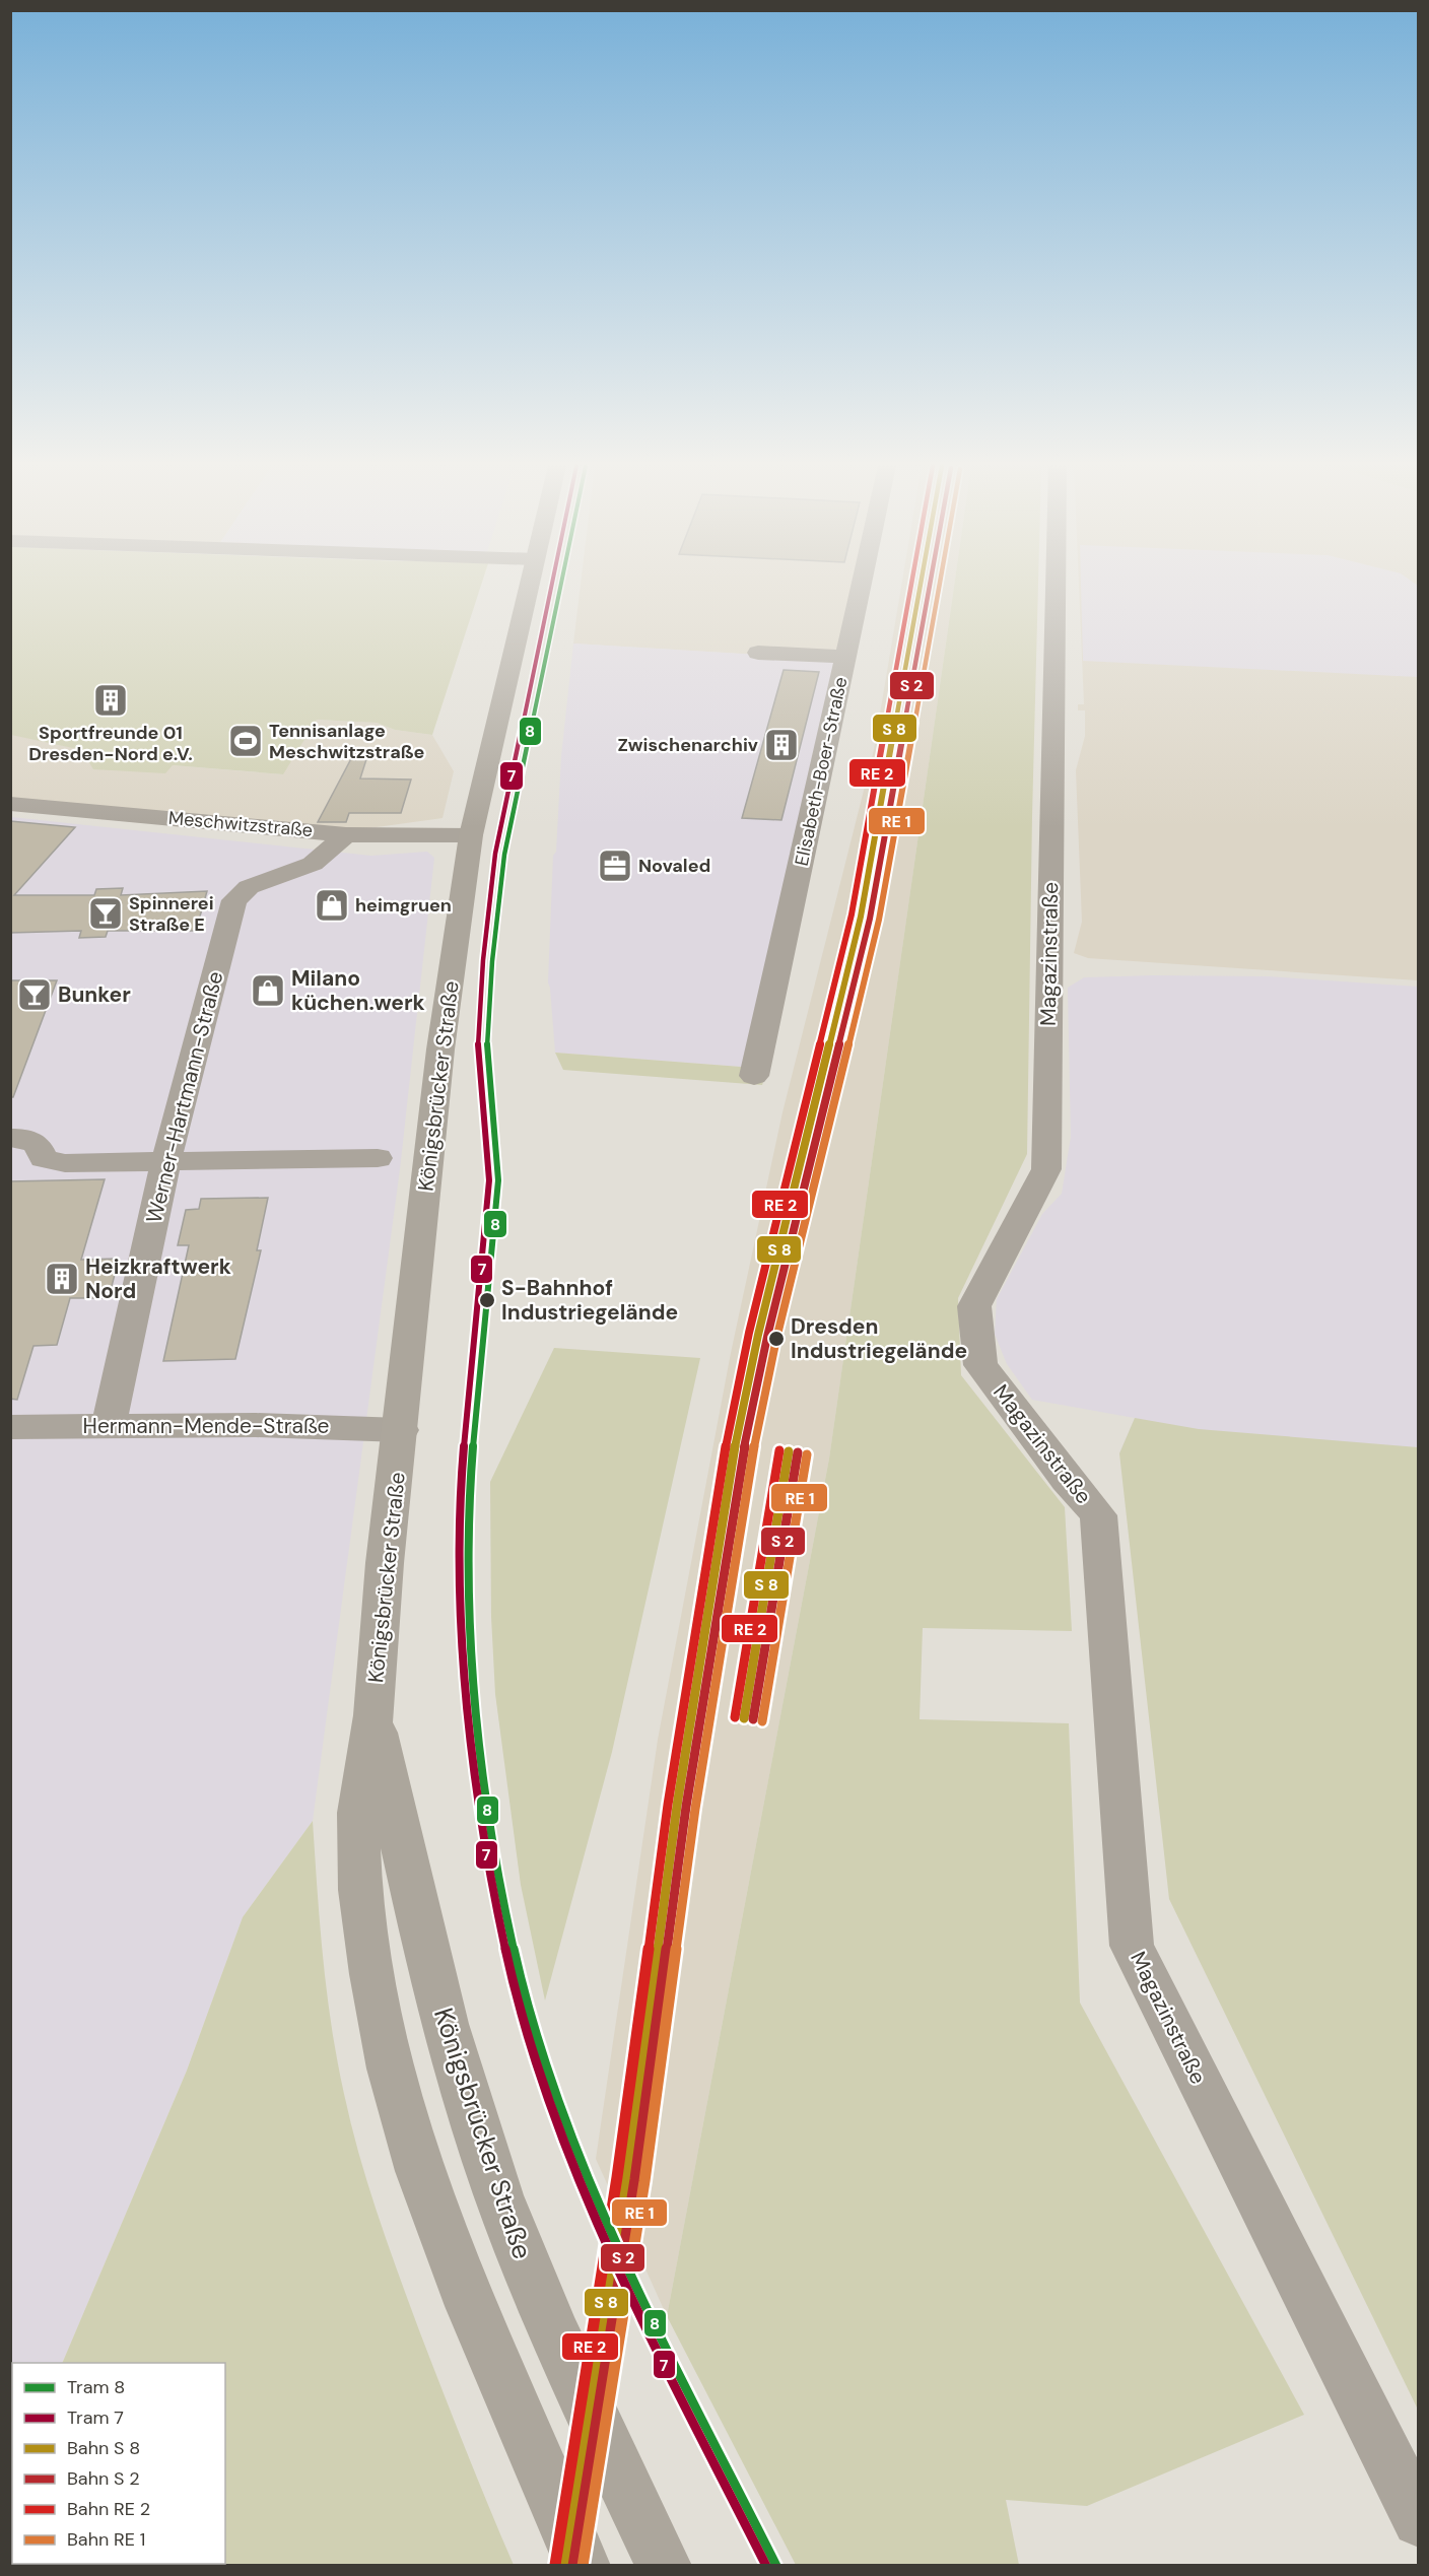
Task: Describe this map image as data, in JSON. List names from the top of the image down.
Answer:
{
  "streets": {
    "main road": ["Königsbrücker Straße"],
    "street": [
      "Elisabeth-Boer-Straße",
      "Meschwitzstraße",
      "Magazinstraße",
      "Werner-Hartmann-Straße",
      "Hermann-Mende-Straße"
    ]
  },
  "crossings": [
    ["Meschwitzstraße", "Königsbrücker Straße"],
    ["Meschwitzstraße", "Werner-Hartmann-Straße"],
    ["Königsbrücker Straße", "Hermann-Mende-Straße"],
    ["Werner-Hartmann-Straße", "Hermann-Mende-Straße"]
  ],
  "places": {
    "building": ["Sportfreunde 01 Dresden-Nord e.V.", "Zwischenarchiv", "Heizkraftwerk Nord"],
    "sports": ["Tennisanlage Meschwitzstraße"],
    "office": ["Novaled"],
    "shop": ["heimgruen", "Milano küchen.werk"],
    "bar": ["Spinnerei Straße E", "Bunker"],
    "other": ["S-Bahnhof Industriegelände", "Dresden Industriegelände"]
  },
  "lines": ["tram line 8", "tram line 7"],
  "legend": [
    "Tram 8",
    "Tram 7",
    "Bahn S 8",
    "Bahn S 2",
    "Bahn RE 2",
    "Bahn RE 1"
  ]
}
